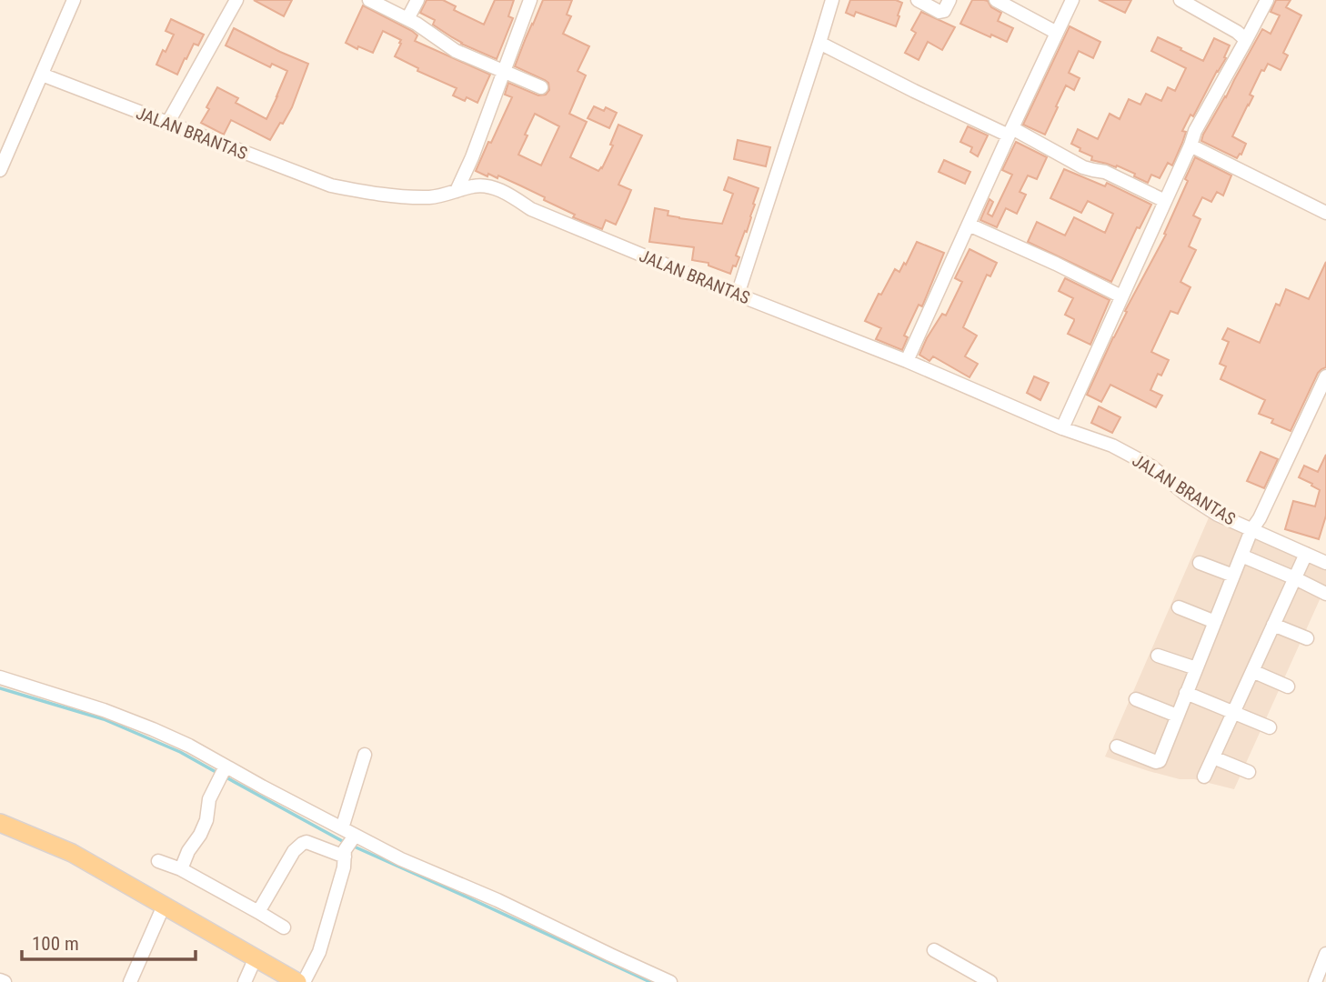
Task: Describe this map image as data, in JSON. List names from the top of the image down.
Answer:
{
  "streets": {
    "street": ["JALAN BRANTAS"]
  },
  "scale_bar": "100 m"
}
